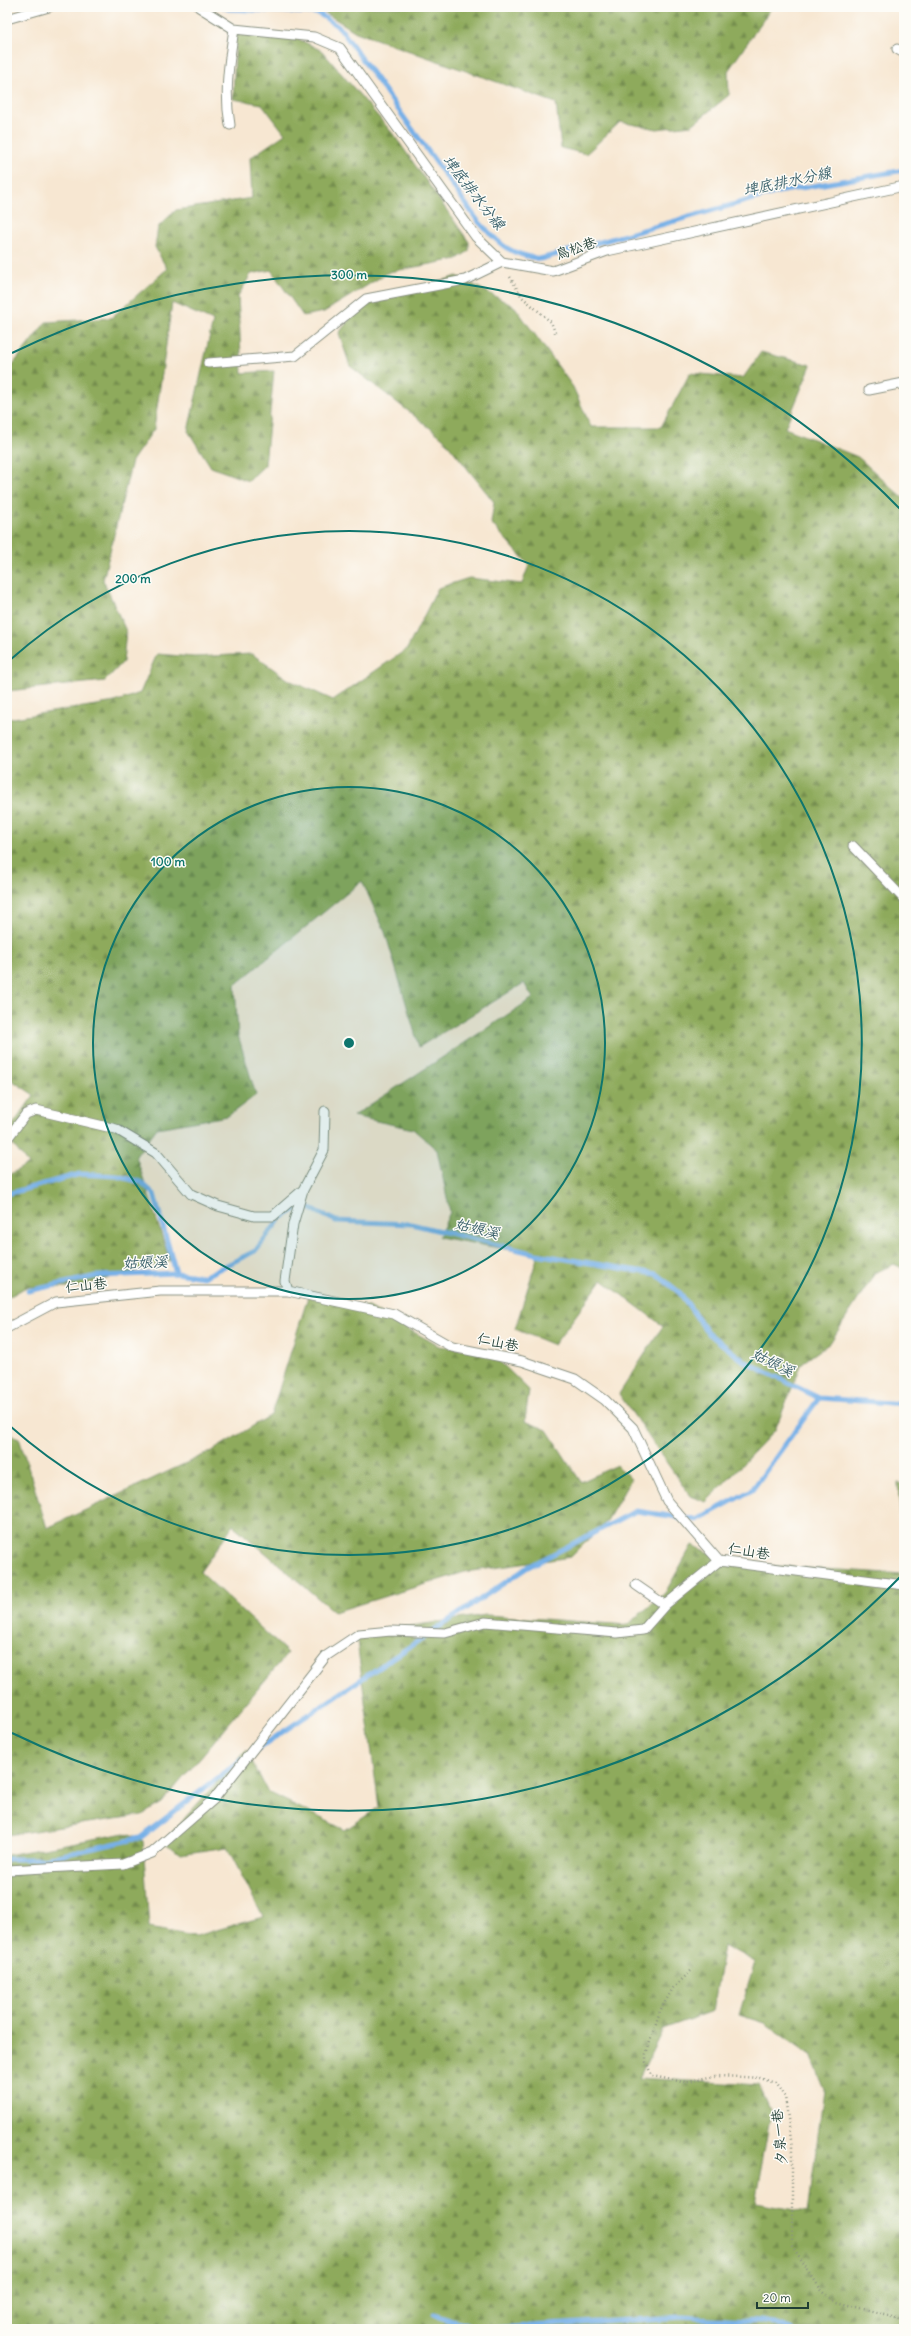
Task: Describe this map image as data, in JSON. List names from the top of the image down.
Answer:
{
  "streets": {
    "lane": ["鳥松巷", "仁山巷"],
    "path": ["夕泉一巷"]
  },
  "water": ["埤底排水分線", "姑娘溪"],
  "scale_bar": "20 m",
  "rings": ["300 m", "200 m", "100 m"]
}
